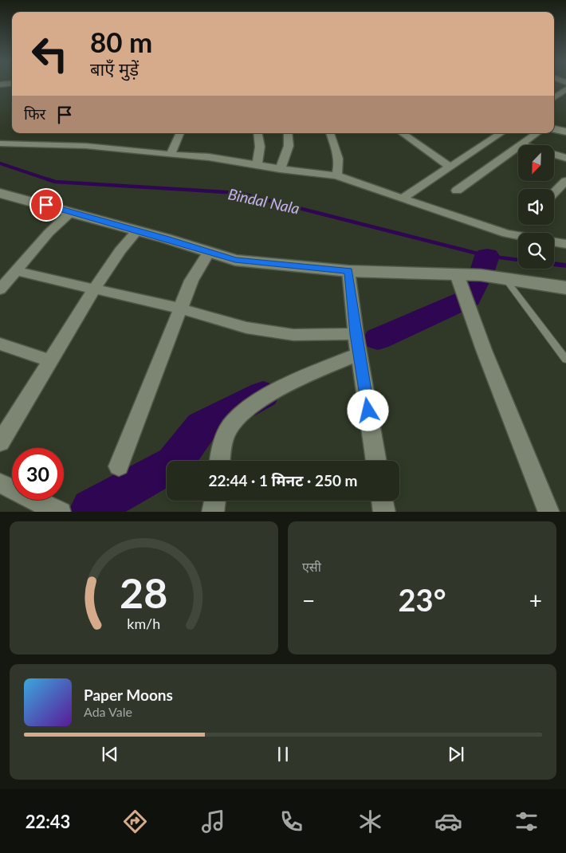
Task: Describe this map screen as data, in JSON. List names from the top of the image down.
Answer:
{
  "water": ["Bindal Nala"],
  "north": "bottom left",
  "page": {
    "turn": ["80 m", "बाएँ मुड़ें"],
    "then": "फिर",
    "limit": "30",
    "trip": "22:44 · 1 मिनट · 250 m",
    "tile": "एसी",
    "heat": ["−", "23°", "+"],
    "song": ["Paper Moons", "Ada Vale"],
    "tabs": "22:43",
    "gauge": ["28", "km/h"]
  }
}
